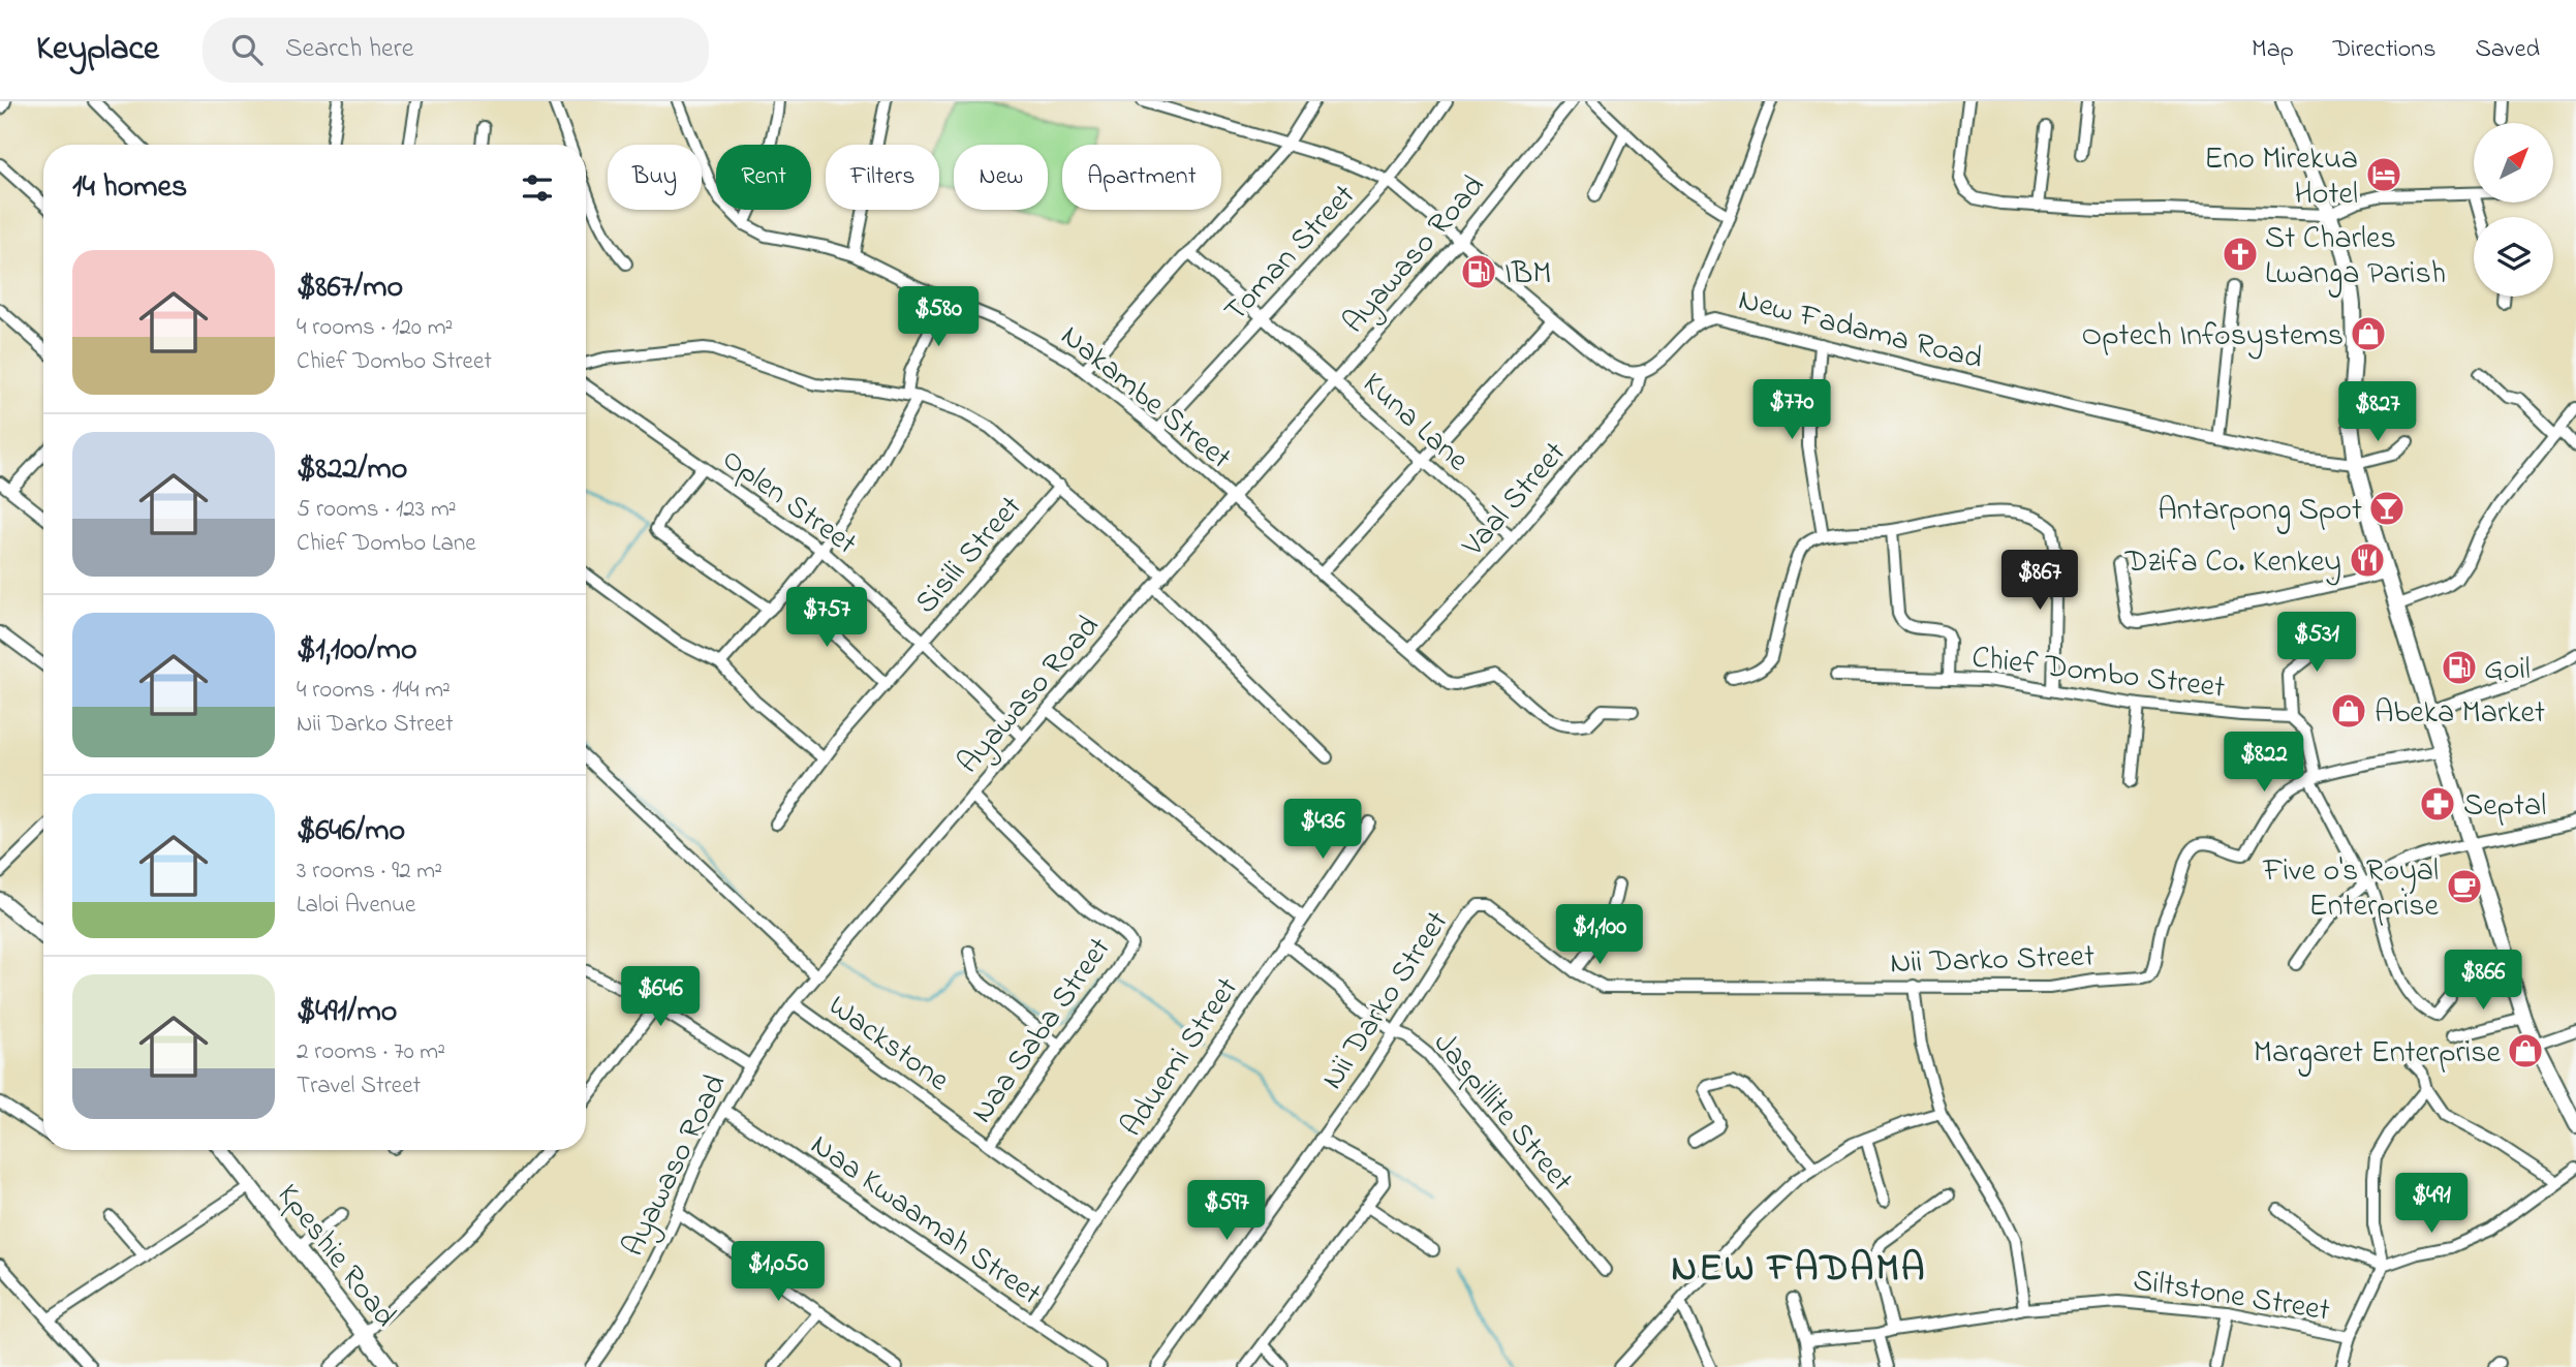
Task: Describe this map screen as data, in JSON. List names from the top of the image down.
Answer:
{
  "streets": {
    "street": [
      "Toman Street",
      "Ayawaso Road",
      "New Fadama Road",
      "Nakambe Street",
      "Kuna Lane",
      "Vaal Street",
      "Oplen Street",
      "Sisili Street",
      "Chief Dombo Street",
      "Nii Darko Street",
      "Naa Saba Street",
      "Wackstone",
      "Aduemi Street",
      "Jaspillite Street",
      "Naa Kwaamah Street",
      "Kpeshie Road",
      "Siltstone Street"
    ]
  },
  "crossings": [
    ["Toman Street", "Nakambe Street"],
    ["Toman Street", "Kuna Lane"],
    ["Ayawaso Road", "Nakambe Street"],
    ["Ayawaso Road", "Kuna Lane"],
    ["Ayawaso Road", "Oplen Street"],
    ["Ayawaso Road", "Naa Saba Street"],
    ["Ayawaso Road", "Wackstone"],
    ["Ayawaso Road", "Naa Kwaamah Street"],
    ["New Fadama Road", "Vaal Street"],
    ["Nakambe Street", "Vaal Street"],
    ["Kuna Lane", "Vaal Street"],
    ["Oplen Street", "Sisili Street"],
    ["Nii Darko Street", "Jaspillite Street"],
    ["Naa Saba Street", "Wackstone"],
    ["Wackstone", "Aduemi Street"],
    ["Aduemi Street", "Jaspillite Street"],
    ["Aduemi Street", "Naa Kwaamah Street"]
  ],
  "districts": ["NEW FADAMA"],
  "places": {
    "hotel": ["Eno Mirekua Hotel"],
    "church": ["St Charles Lwanga Parish"],
    "fuel station": ["IBM", "Goil"],
    "shop": ["Optech Infosystems", "Abeka Market", "Margaret Enterprise"],
    "bar": ["Antarpong Spot"],
    "restaurant": ["Dzifa Co. Kenkey"],
    "pharmacy": ["Septal"],
    "cafe": ["Five o's Royal Enterprise"]
  },
  "north": "top right",
  "page": {
    "header": "Keyplace",
    "search": "Search here",
    "nav": ["Map", "Directions", "Saved"],
    "chip": [
      "Buy",
      "Rent",
      "Filters",
      "New",
      "Apartment"
    ],
    "heading": "14 homes",
    "list": [
      {
        "name": "$867/mo",
        "note": "4 rooms · 120 m² · Chief Dombo Street"
      },
      {
        "name": "$822/mo",
        "note": "5 rooms · 123 m² · Chief Dombo Lane"
      },
      {
        "name": "$1,100/mo",
        "note": "4 rooms · 144 m² · Nii Darko Street"
      },
      {
        "name": "$646/mo",
        "note": "3 rooms · 92 m² · Laloi Avenue"
      },
      {
        "name": "$491/mo",
        "note": "2 rooms · 70 m² · Travel Street"
      }
    ],
    "price": [
      "$580",
      "$770",
      "$827",
      "$867",
      "$757",
      "$531",
      "$822",
      "$436",
      "$1,100",
      "$866",
      "$646",
      "$491",
      "$597",
      "$1,050"
    ]
  }
}
